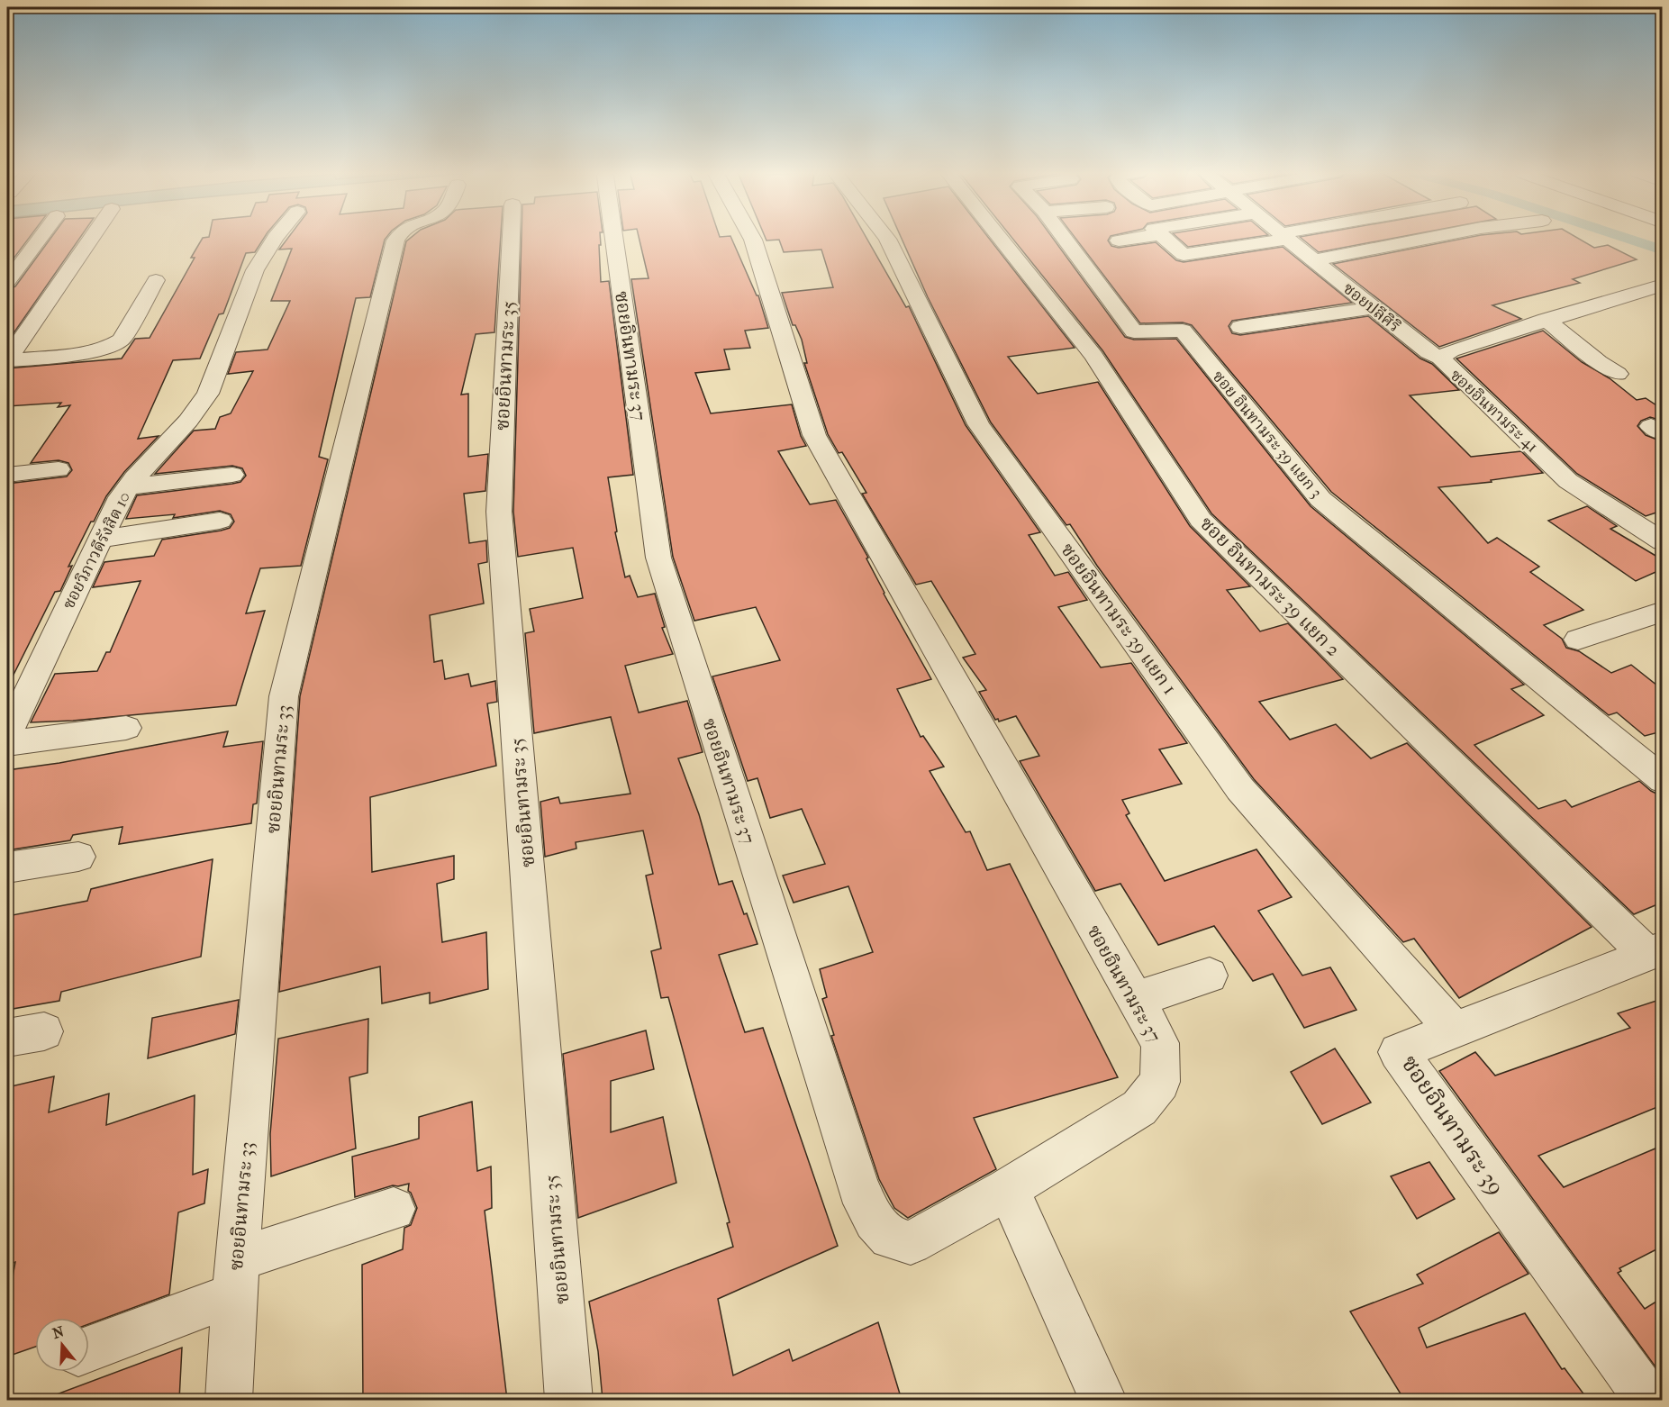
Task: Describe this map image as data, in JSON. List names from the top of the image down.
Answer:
{
  "streets": {
    "street": [
      "ซอยปลีศิริ",
      "ซอยอินทามระ 37",
      "ซอยอินทามระ 35",
      "ซอยอินทามระ 41",
      "ซอย อินทามระ 39 แยก 3",
      "ซอยวิภาวดีรังสิต 10",
      "ซอย อินทามระ 39 แยก 2",
      "ซอยอินทามระ 39 แยก 1",
      "ซอยอินทามระ 33",
      "ซอยอินทามระ 39"
    ]
  },
  "crossings": [
    ["ซอยปลีศิริ", "ซอยอินทามระ 41"],
    ["ซอย อินทามระ 39 แยก 2", "ซอยอินทามระ 39"],
    ["ซอยอินทามระ 39 แยก 1", "ซอยอินทามระ 39"]
  ],
  "north": "top"
}
